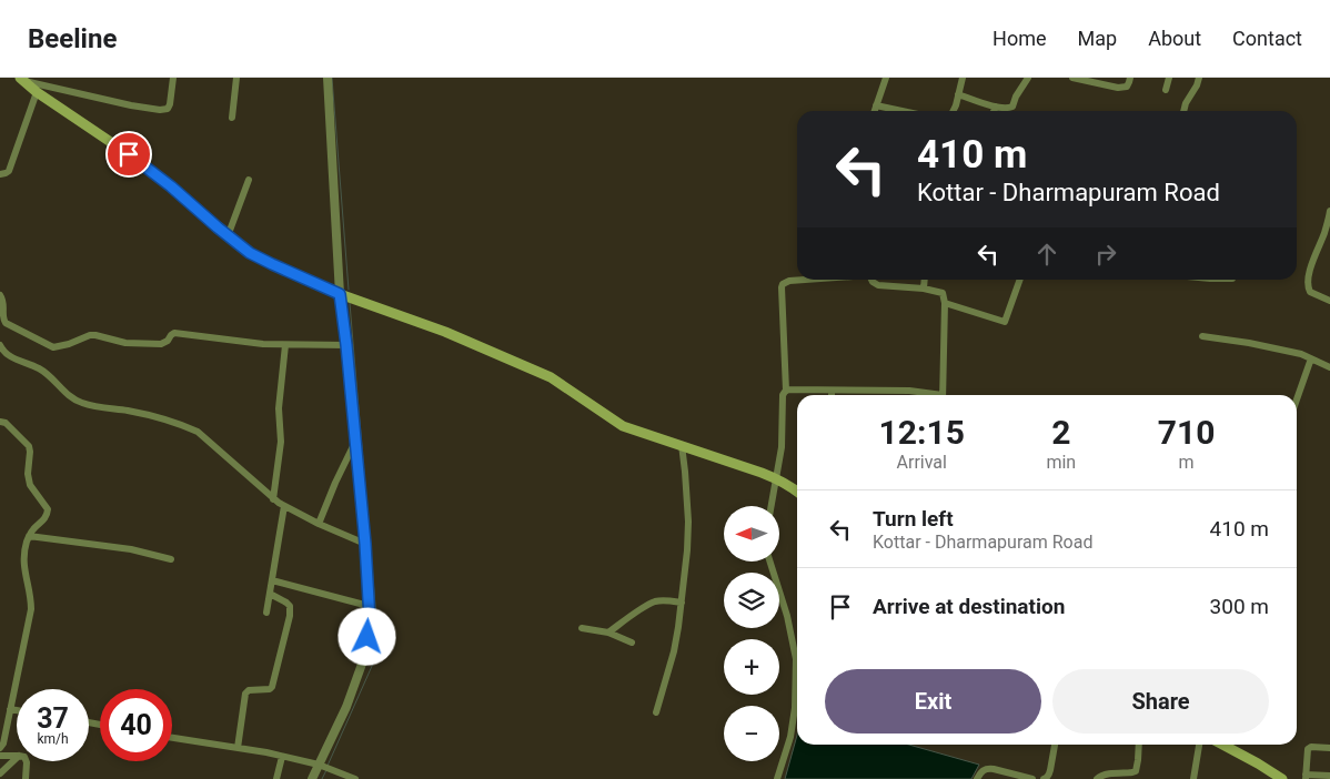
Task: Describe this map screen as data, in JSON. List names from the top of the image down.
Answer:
{
  "north": "left",
  "page": {
    "header": "Beeline",
    "nav": [
      "Home",
      "Map",
      "About",
      "Contact"
    ],
    "turn": ["410 m", "Kottar - Dharmapuram Road"],
    "eta": [
      "12:15",
      "Arrival",
      "2",
      "min",
      "710",
      "m"
    ],
    "list": [
      {
        "name": "Turn left",
        "note": "Kottar - Dharmapuram Road",
        "value": "410 m"
      },
      {
        "name": "Arrive at destination",
        "value": "300 m"
      }
    ],
    "map_buttons": ["+", "−"],
    "buttons": ["Exit", "Share"],
    "speed": "37 km/h",
    "limit": "40"
  }
}
